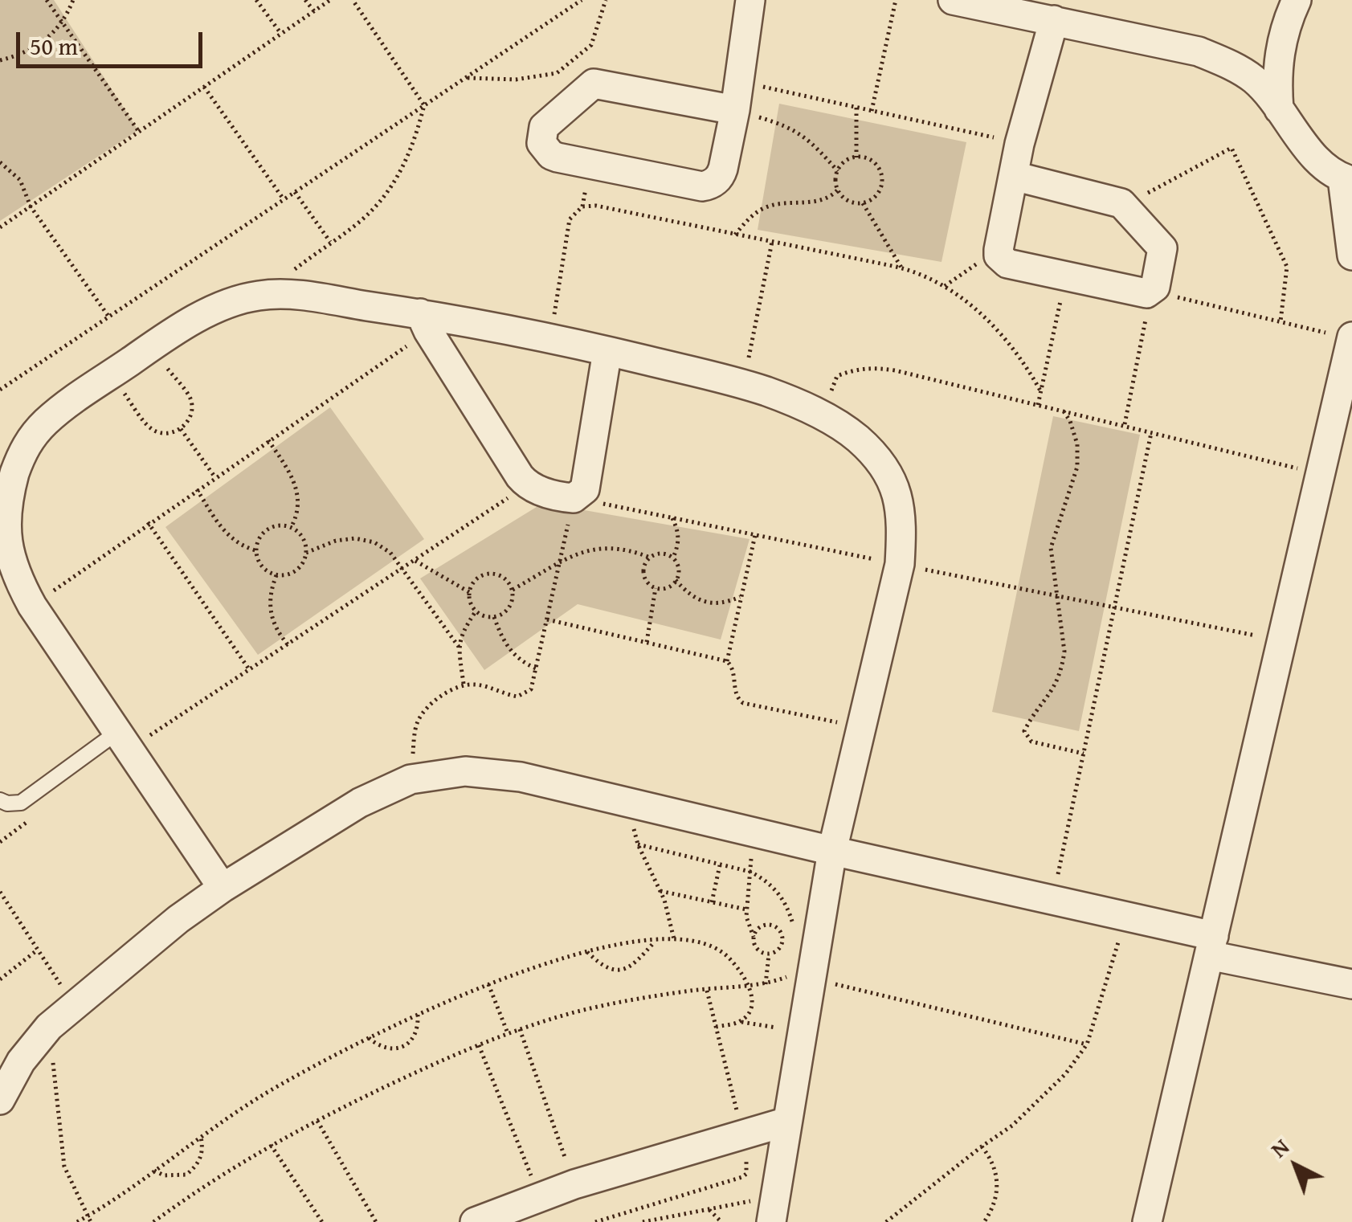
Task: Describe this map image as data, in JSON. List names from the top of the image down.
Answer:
{
  "scale_bar": "50 m",
  "north": "top left"
}
